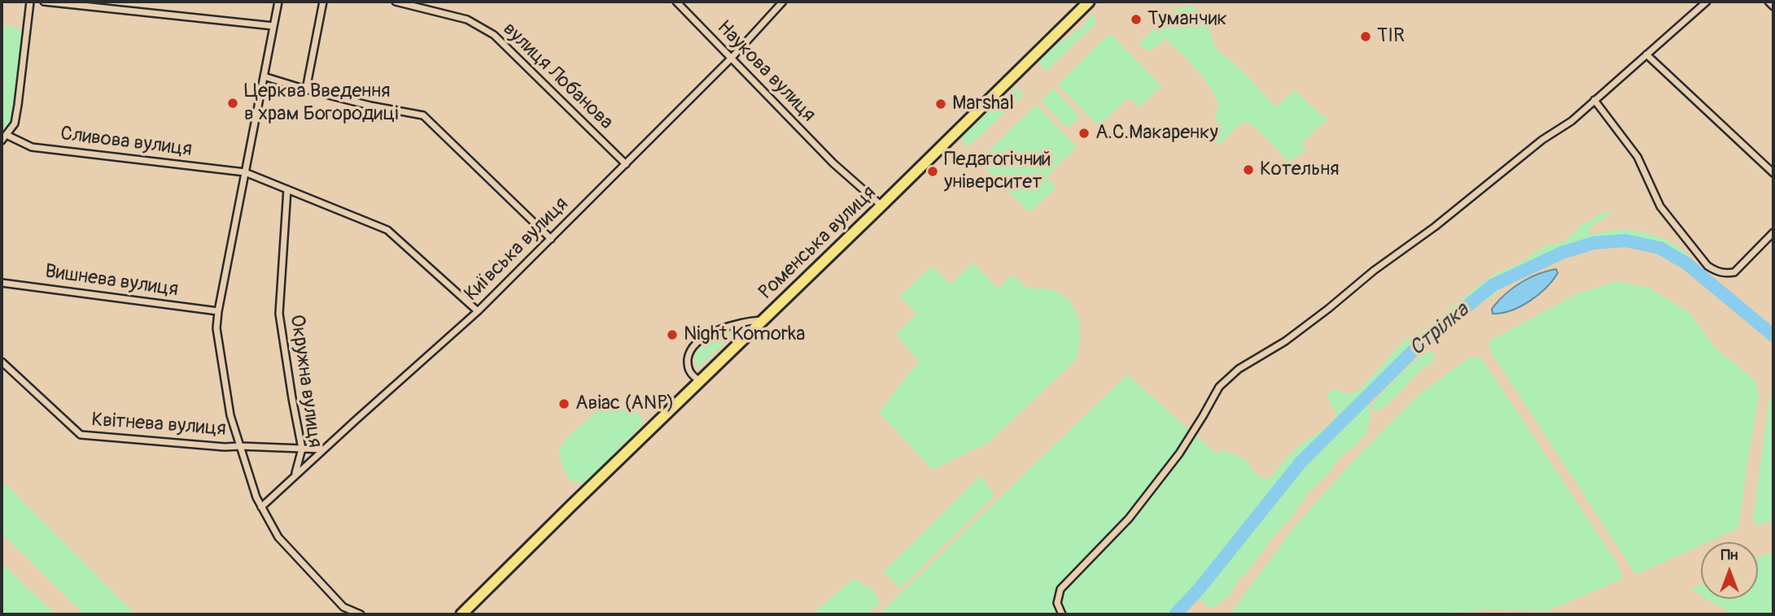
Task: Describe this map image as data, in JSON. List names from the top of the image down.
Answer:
{
  "streets": {
    "main road": ["Роменська вулиця"],
    "street": [
      "Наукова вулиця",
      "вулиця Лобанова",
      "Сливова вулиця",
      "Київська вулиця",
      "Вишнева вулиця",
      "Окружна вулиця",
      "Квітнева вулиця"
    ]
  },
  "crossings": [
    ["Наукова вулиця", "Роменська вулиця"],
    ["Наукова вулиця", "Київська вулиця"],
    ["вулиця Лобанова", "Київська вулиця"],
    ["Сливова вулиця", "Київська вулиця"],
    ["Сливова вулиця", "Окружна вулиця"],
    ["Київська вулиця", "Окружна вулиця"],
    ["Київська вулиця", "Квітнева вулиця"],
    ["Окружна вулиця", "Квітнева вулиця"]
  ],
  "water": ["Стрілка"],
  "places": [
    "Туманчик",
    "TIR",
    "Церква Введення в храм Богородиці",
    "Marshal",
    "А.С.Макаренку",
    "Котельня",
    "Педагогічний університет",
    "Night Komorka",
    "Авіас (ANP)"
  ],
  "north": "top"
}
